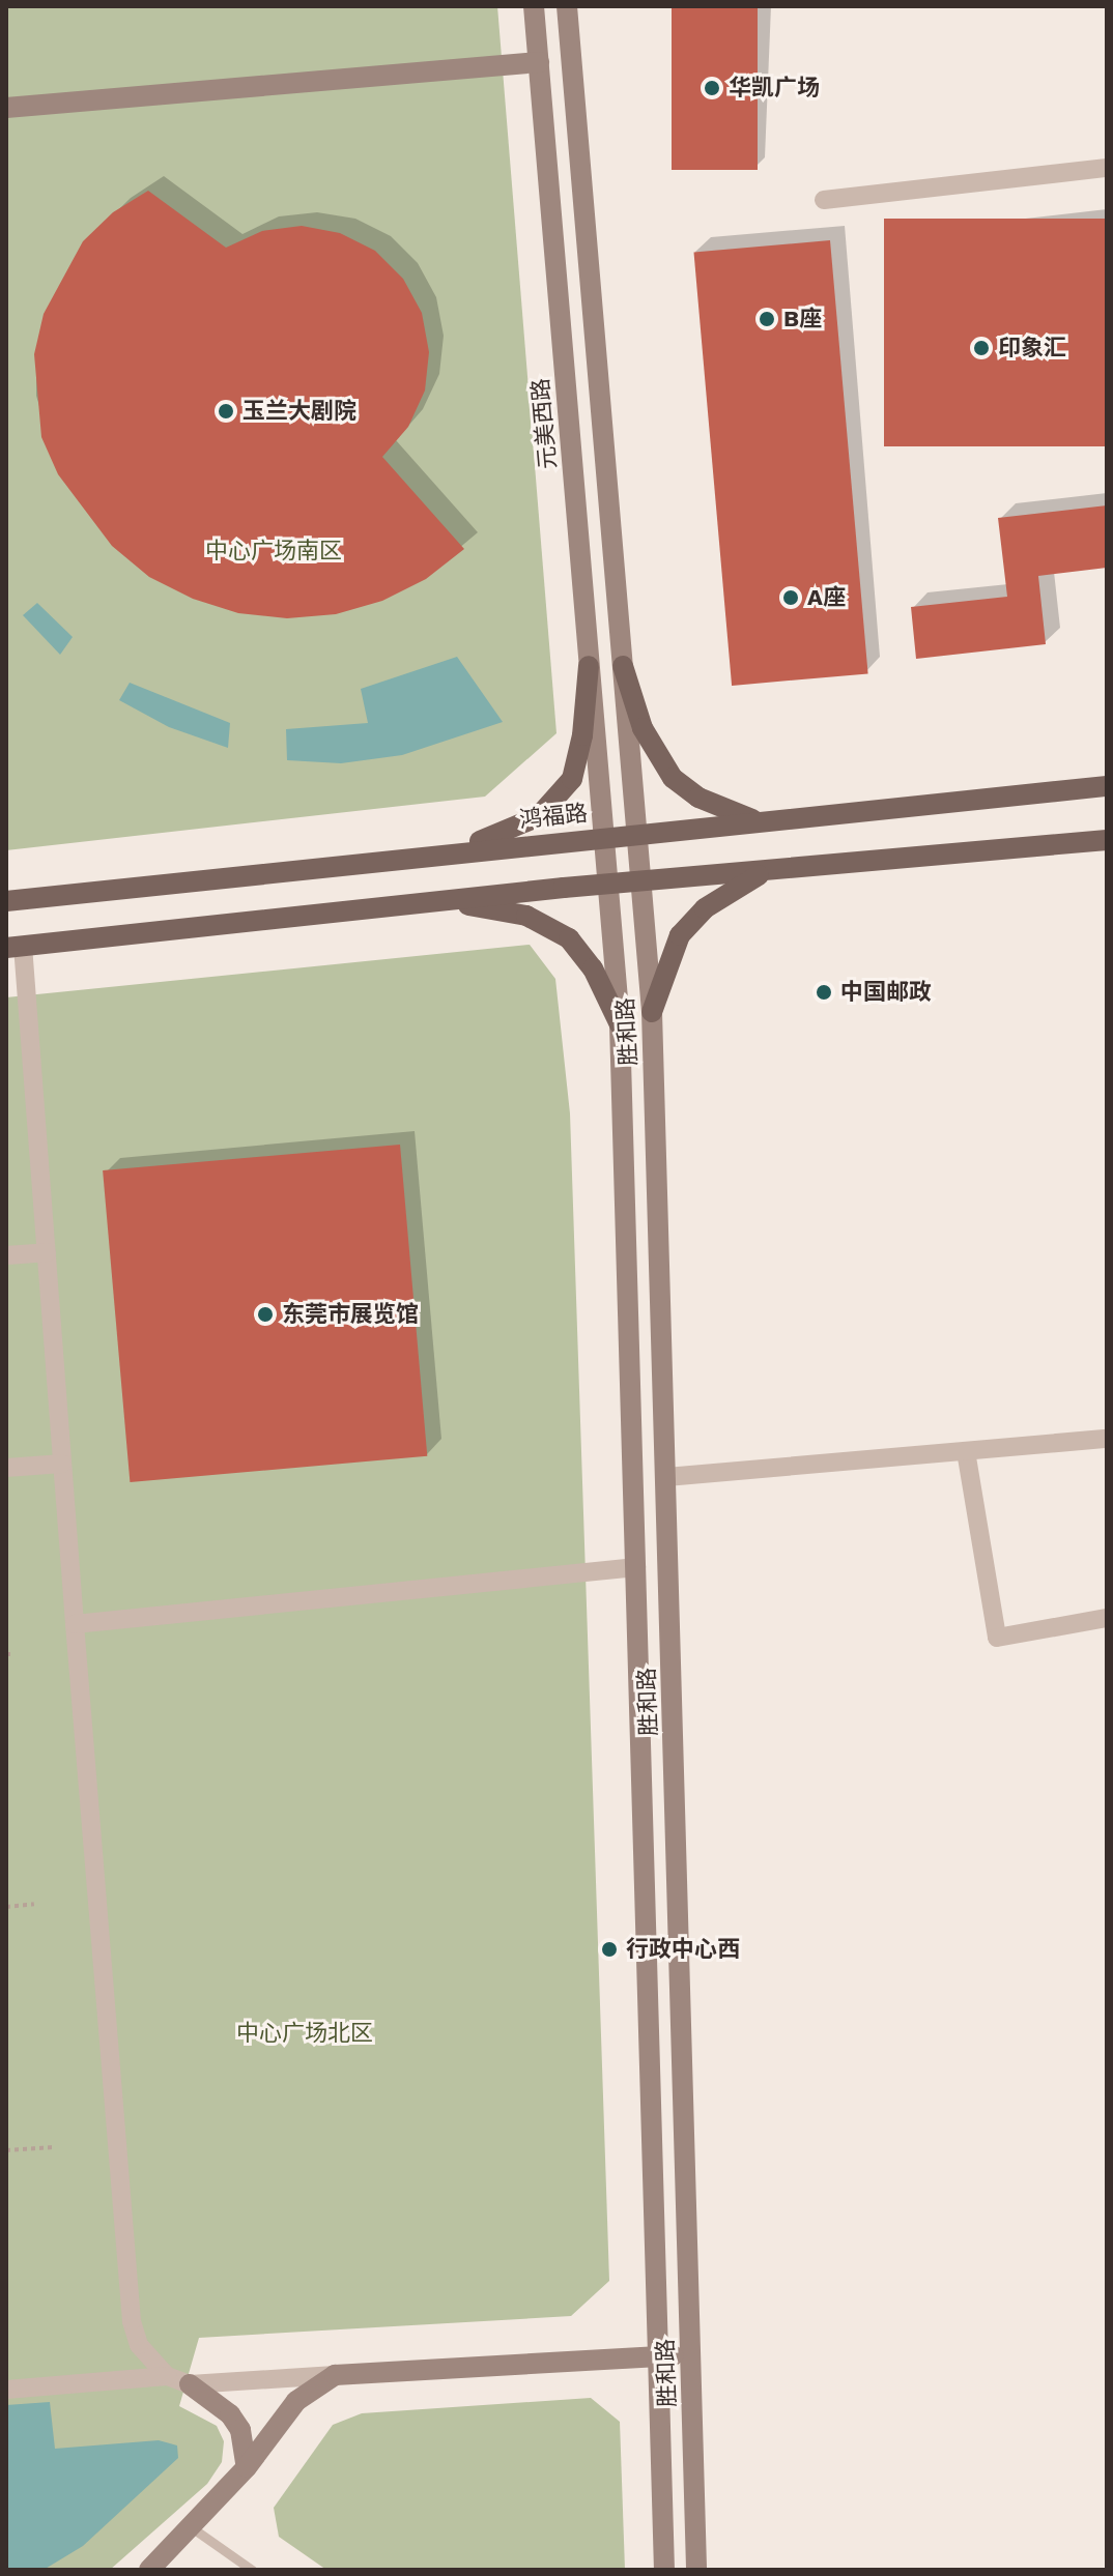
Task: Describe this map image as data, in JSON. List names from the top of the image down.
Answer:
{
  "streets": {
    "main road": ["元美西路", "鸿福路", "胜和路"]
  },
  "crossings": [
    ["元美西路", "鸿福路"],
    ["元美西路", "胜和路"],
    ["鸿福路", "胜和路"]
  ],
  "parks": ["中心广场南区", "中心广场北区"],
  "places": [
    "华凯广场",
    "B座",
    "印象汇",
    "玉兰大剧院",
    "A座",
    "中国邮政",
    "东莞市展览馆",
    "行政中心西"
  ]
}
